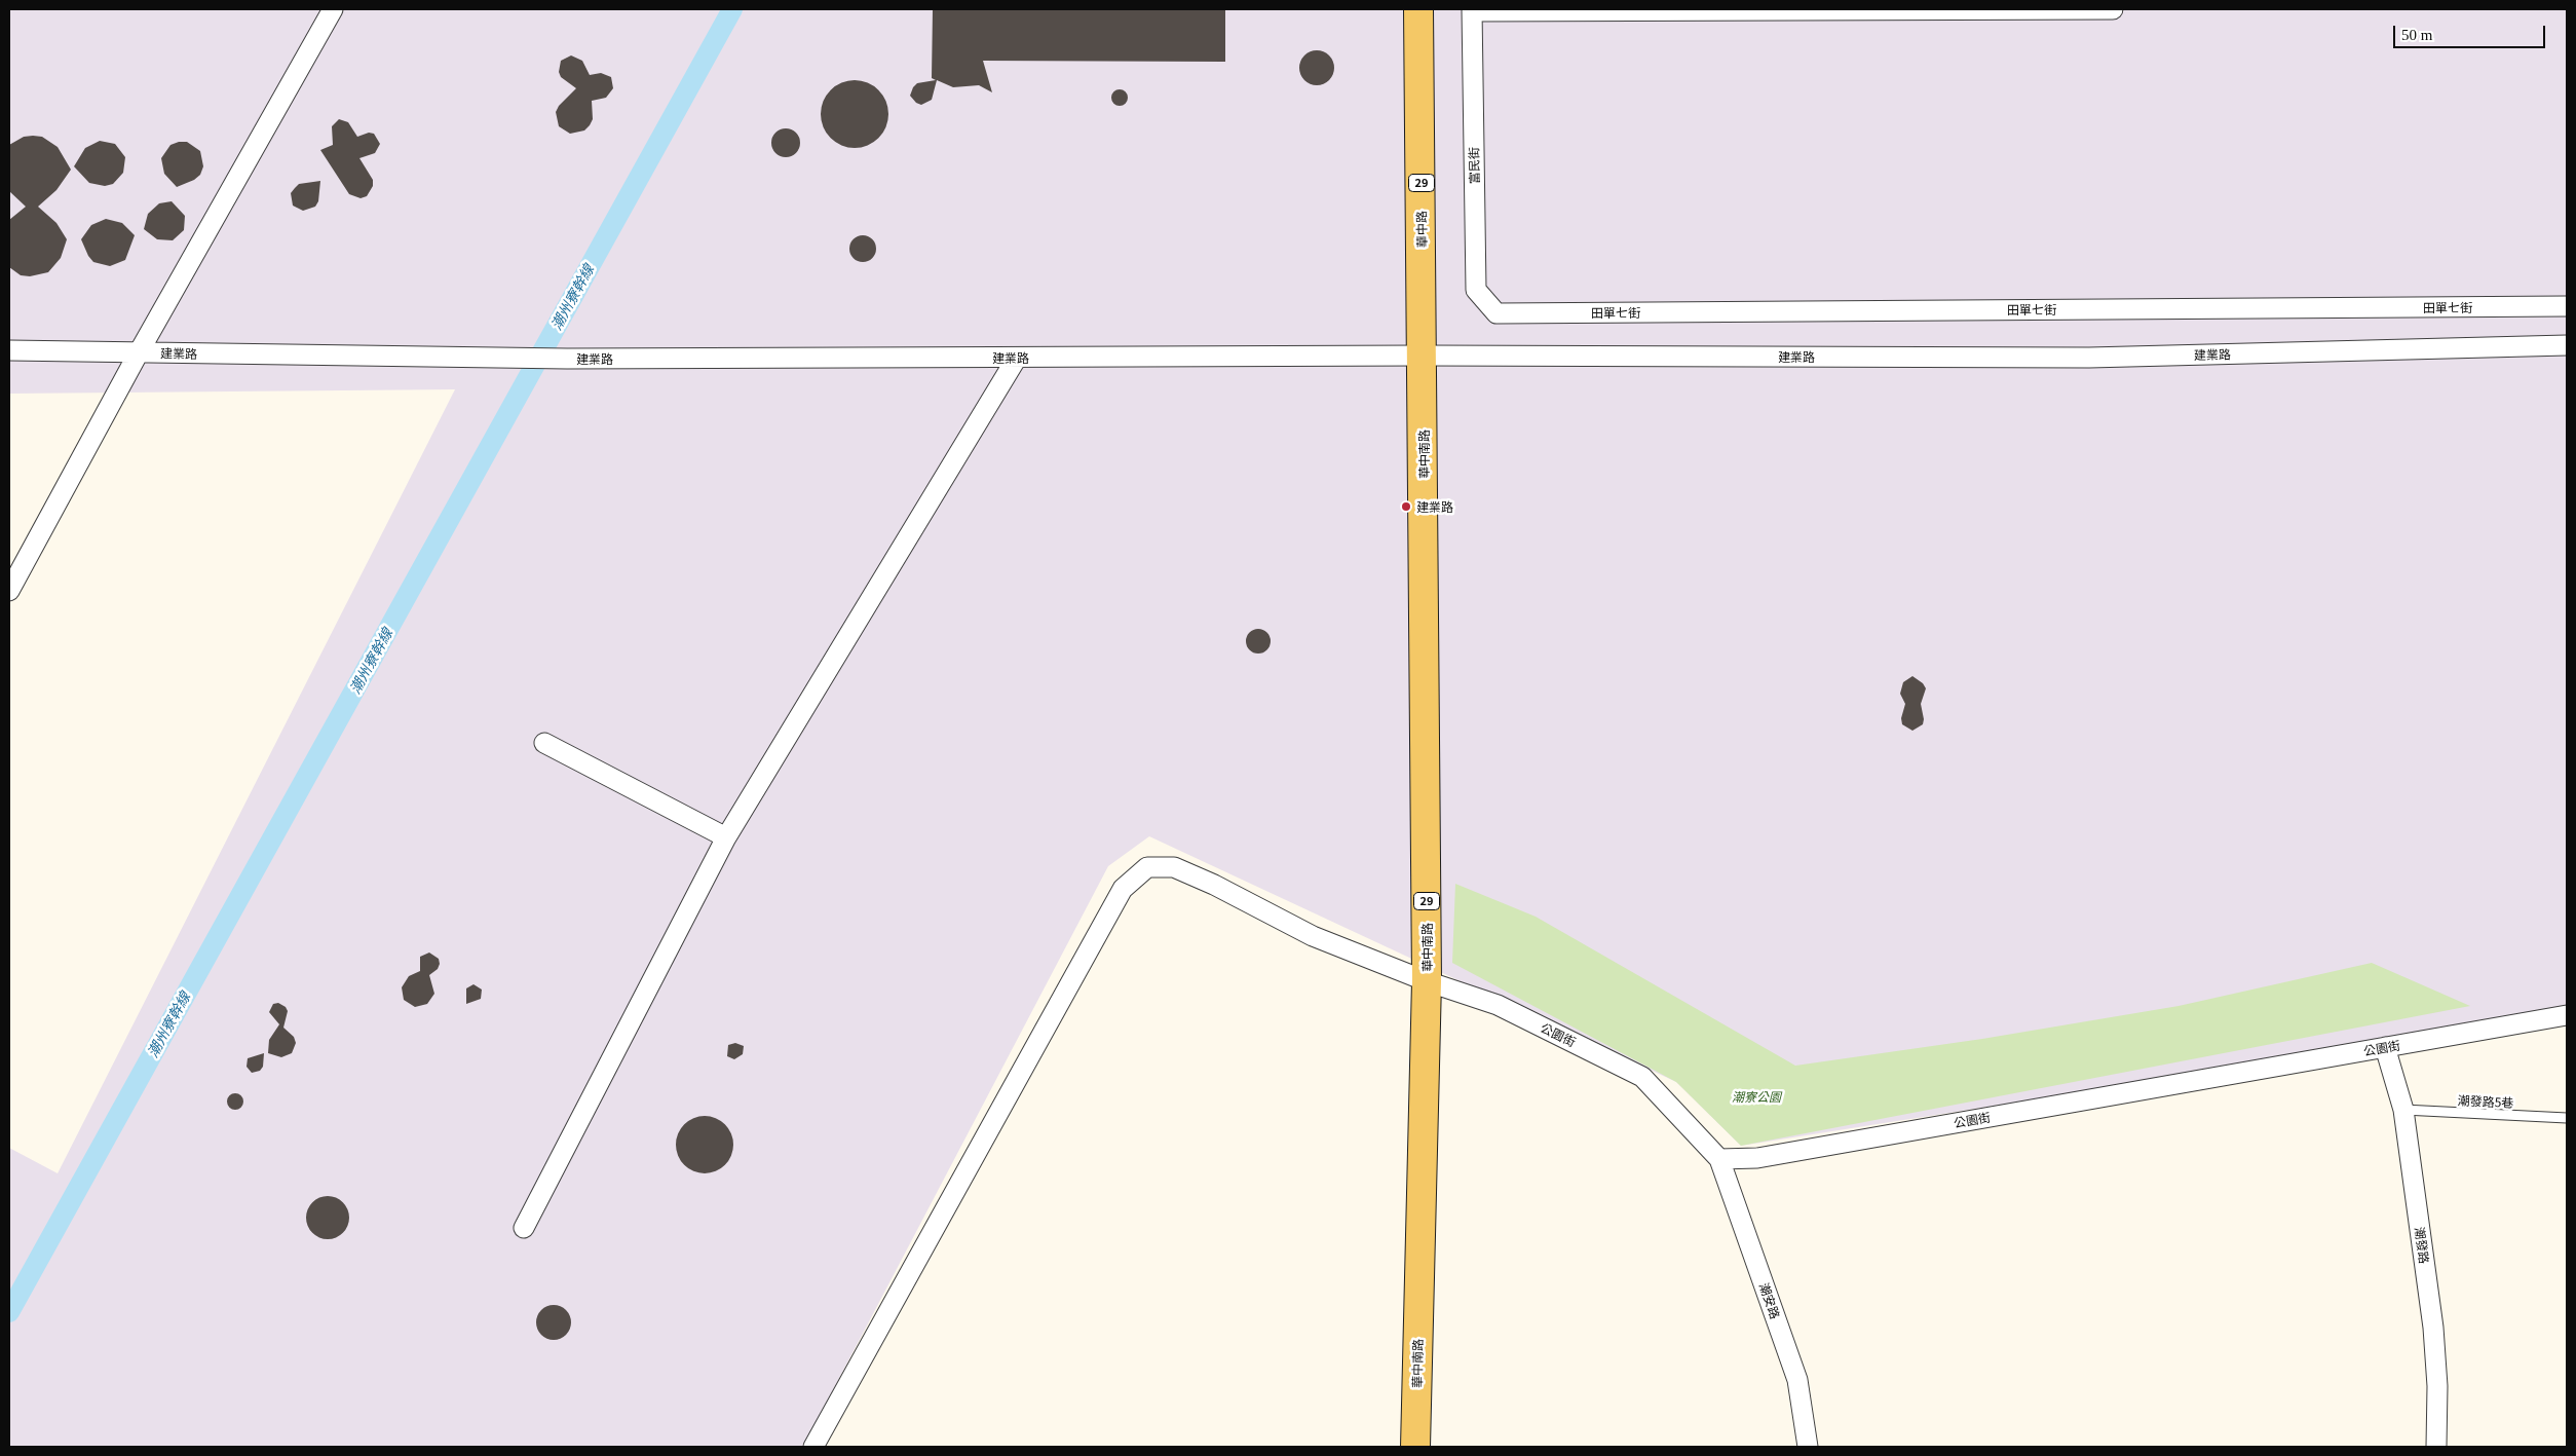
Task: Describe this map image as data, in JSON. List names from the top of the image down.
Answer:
{
  "streets": {
    "main road": ["29", "華中路", "華中南路"],
    "street": [
      "富民街",
      "田單七街",
      "建業路",
      "公園街",
      "潮發路",
      "潮安路"
    ],
    "lane": ["潮發路5巷"]
  },
  "crossings": [
    ["富民街", "田單七街"],
    ["華中路", "建業路"],
    ["華中路", "華中南路"],
    ["建業路", "華中南路"],
    ["華中南路", "公園街"],
    ["公園街", "潮發路"],
    ["公園街", "潮安路"],
    ["潮發路5巷", "潮發路"]
  ],
  "water": ["潮州寮幹線"],
  "parks": ["潮寮公園"],
  "places": ["建業路"],
  "scale_bar": "50 m"
}
